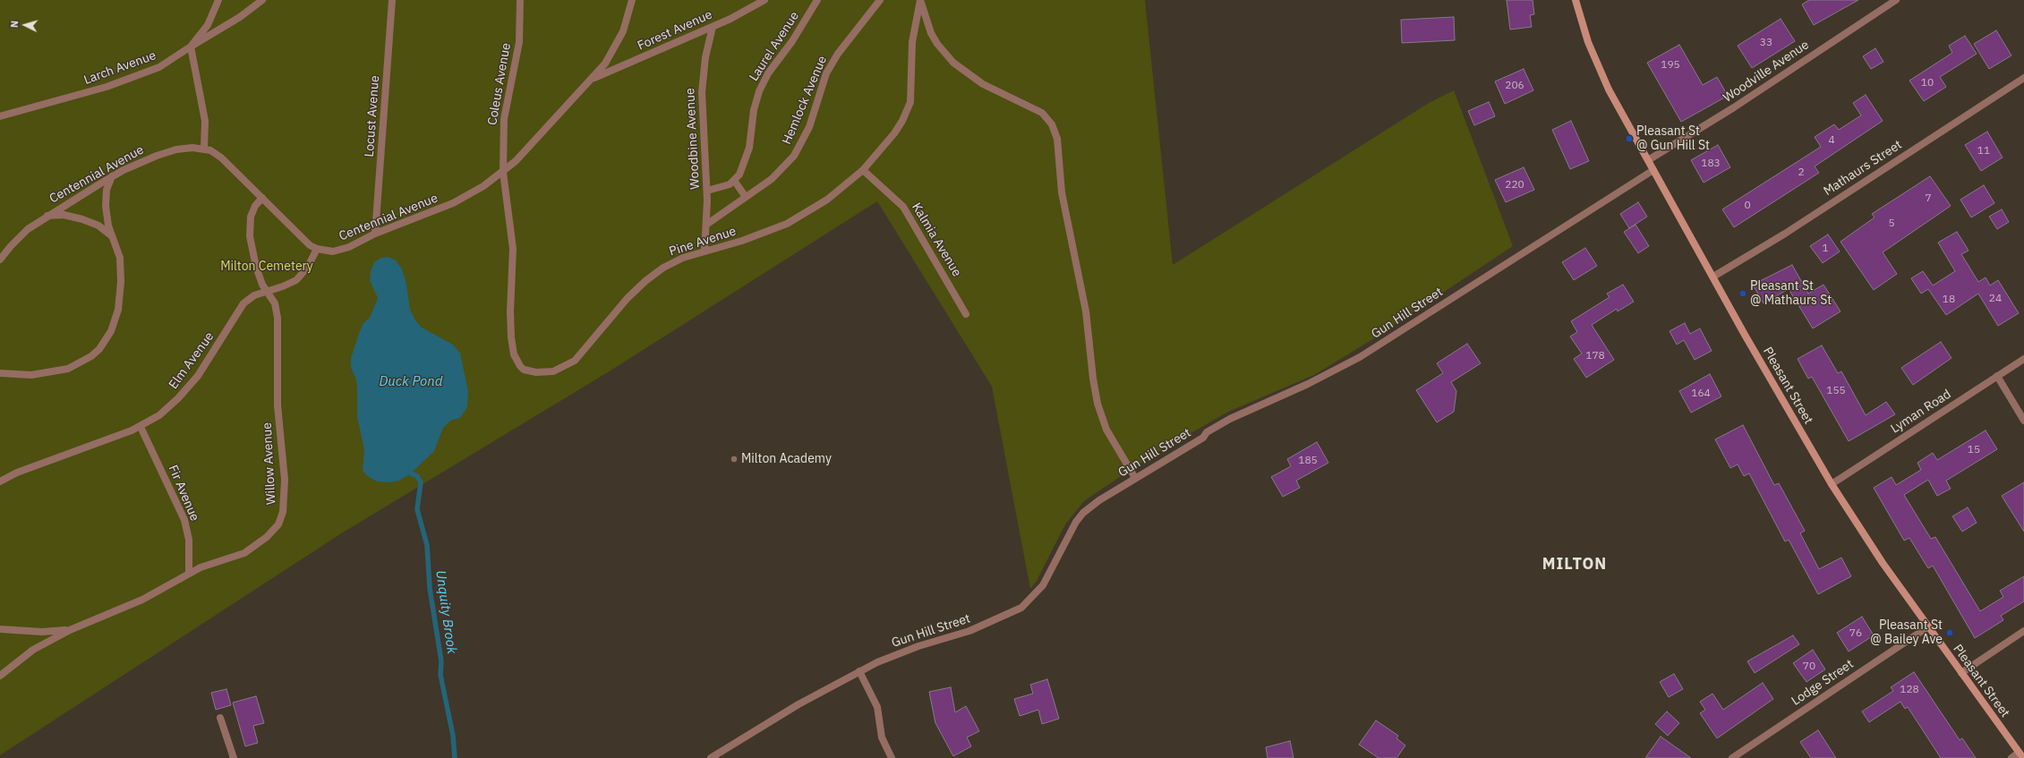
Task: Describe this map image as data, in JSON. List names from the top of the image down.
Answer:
{
  "streets": {
    "street": [
      "Forest Avenue",
      "Laurel Avenue",
      "Larch Avenue",
      "Woodville Avenue",
      "Coleus Avenue",
      "Hemlock Avenue",
      "Locust Avenue",
      "Woodbine Avenue",
      "Mathaurs Street",
      "Centennial Avenue",
      "Kalmia Avenue",
      "Pine Avenue",
      "Gun Hill Street",
      "Elm Avenue",
      "Pleasant Street",
      "Lyman Road",
      "Willow Avenue",
      "Fir Avenue",
      "Lodge Street"
    ]
  },
  "crossings": [
    ["Forest Avenue", "Woodbine Avenue"],
    ["Forest Avenue", "Centennial Avenue"],
    ["Woodville Avenue", "Pleasant Street"],
    ["Coleus Avenue", "Centennial Avenue"],
    ["Coleus Avenue", "Pine Avenue"],
    ["Hemlock Avenue", "Woodbine Avenue"],
    ["Locust Avenue", "Centennial Avenue"],
    ["Woodbine Avenue", "Pine Avenue"],
    ["Mathaurs Street", "Pleasant Street"],
    ["Centennial Avenue", "Pine Avenue"],
    ["Centennial Avenue", "Elm Avenue"],
    ["Centennial Avenue", "Willow Avenue"],
    ["Kalmia Avenue", "Pine Avenue"],
    ["Gun Hill Street", "Pleasant Street"],
    ["Elm Avenue", "Willow Avenue"],
    ["Elm Avenue", "Fir Avenue"],
    ["Pleasant Street", "Lyman Road"],
    ["Pleasant Street", "Lodge Street"],
    ["Willow Avenue", "Fir Avenue"]
  ],
  "districts": ["MILTON"],
  "water": ["Duck Pond", "Unquity Brook"],
  "parks": ["Milton Cemetery"],
  "places": [
    "Pleasant St @ Gun Hill St",
    "Pleasant St @ Mathaurs St",
    "Milton Academy",
    "Pleasant St @ Bailey Ave"
  ],
  "house_numbers": [
    "33",
    "195",
    "10",
    "206",
    "4",
    "11",
    "183",
    "2",
    "220",
    "7",
    "0",
    "5",
    "1",
    "24",
    "18",
    "178",
    "155",
    "164",
    "15",
    "185",
    "76",
    "70",
    "128"
  ],
  "north": "left"
}
